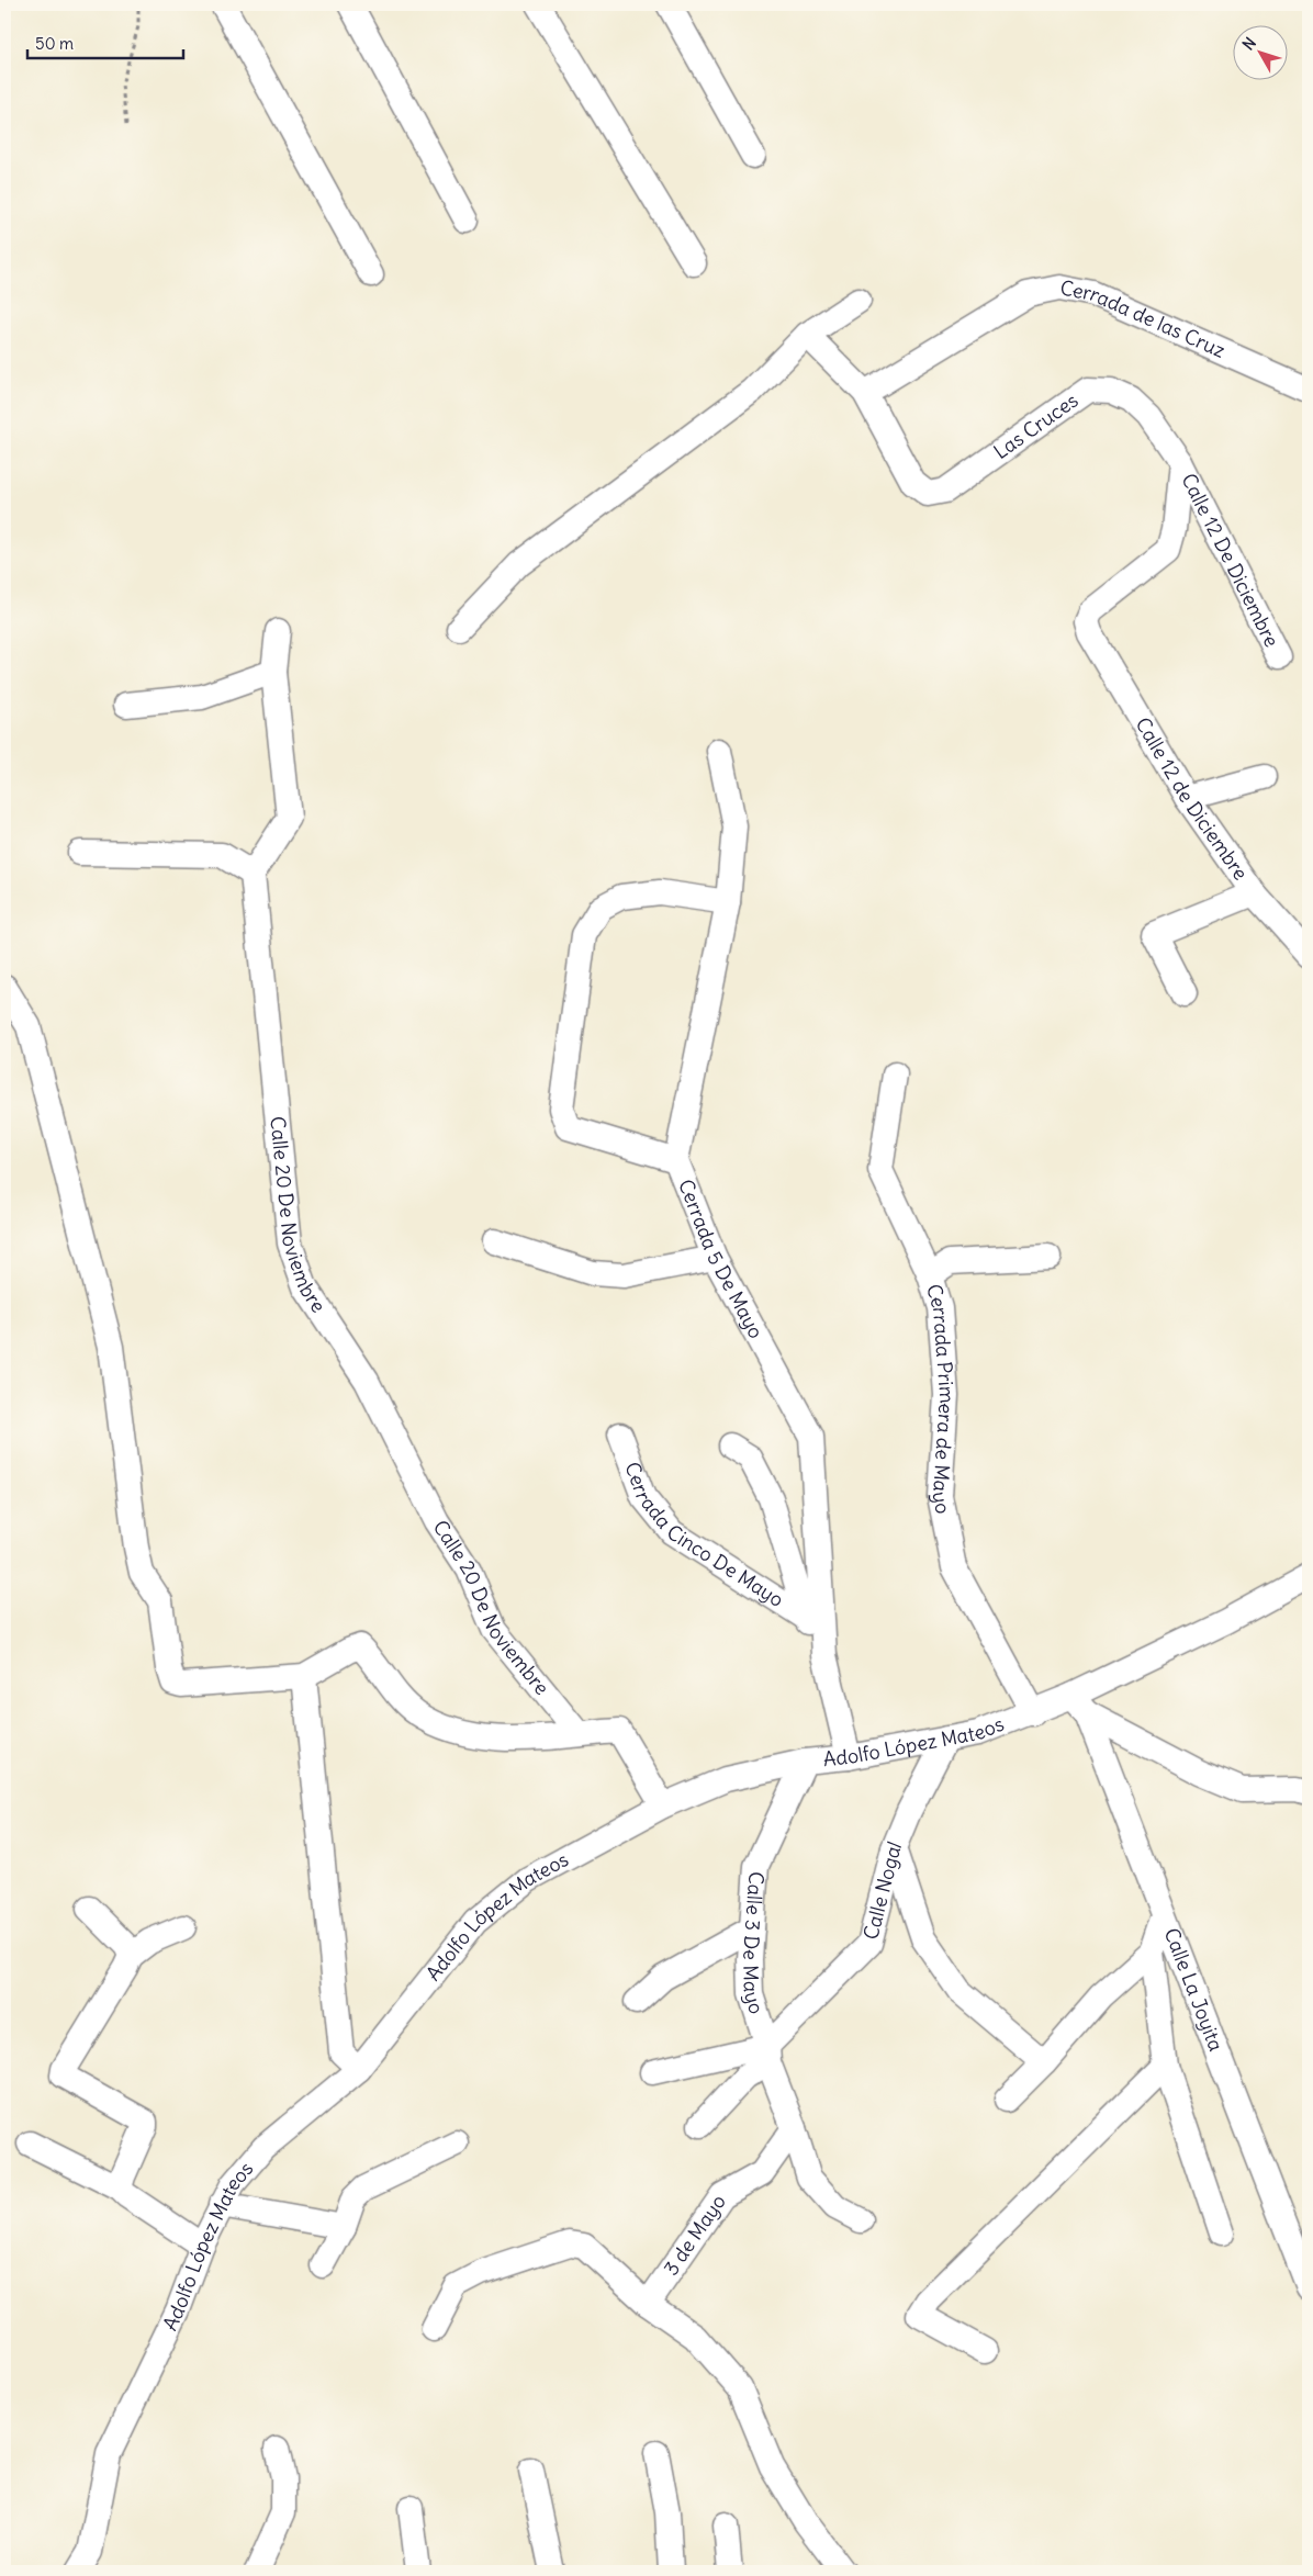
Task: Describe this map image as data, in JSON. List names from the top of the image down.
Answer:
{
  "streets": {
    "street": [
      "Cerrada de las Cruz",
      "Las Cruces",
      "Calle 12 De Diciembre",
      "Calle 12 de Diciembre",
      "Calle 20 De Noviembre",
      "Cerrada 5 De Mayo",
      "Cerrada Primera de Mayo",
      "Cerrada Cinco De Mayo",
      "Adolfo López Mateos",
      "Calle Nogal",
      "Calle 3 De Mayo",
      "Calle La Joyita",
      "3 de Mayo"
    ]
  },
  "crossings": [
    ["Cerrada de las Cruz", "Las Cruces"],
    ["Las Cruces", "Calle 12 De Diciembre"],
    ["Las Cruces", "Calle 12 de Diciembre"],
    ["Calle 12 De Diciembre", "Calle 12 de Diciembre"],
    ["Cerrada 5 De Mayo", "Adolfo López Mateos"],
    ["Cerrada Primera de Mayo", "Adolfo López Mateos"],
    ["Adolfo López Mateos", "Calle Nogal"],
    ["Adolfo López Mateos", "Calle 3 De Mayo"],
    ["Adolfo López Mateos", "Calle La Joyita"],
    ["Calle Nogal", "Calle 3 De Mayo"],
    ["Calle 3 De Mayo", "3 de Mayo"]
  ],
  "scale_bar": "50 m",
  "north": "top left"
}
